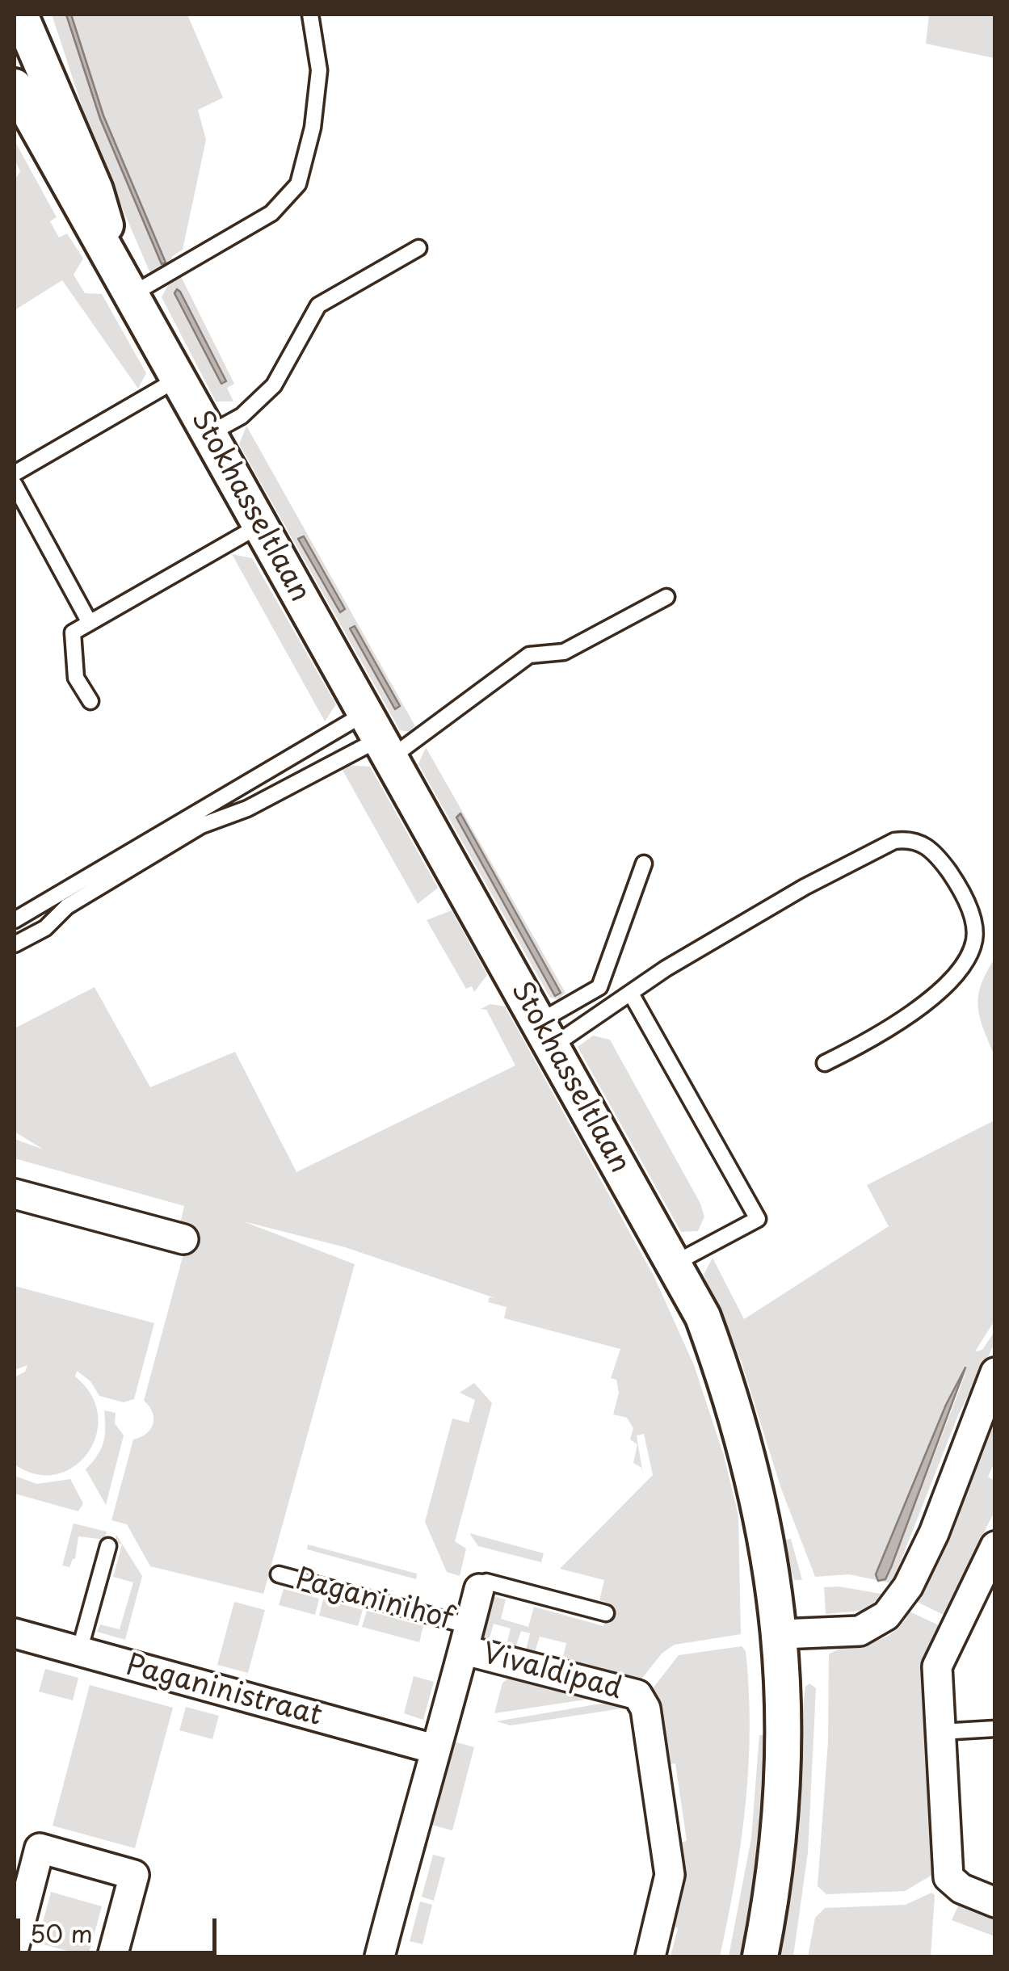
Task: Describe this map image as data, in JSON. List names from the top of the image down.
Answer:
{
  "streets": {
    "street": [
      "Stokhasseltlaan",
      "Paganinihof",
      "Vivaldipad",
      "Paganinistraat"
    ]
  },
  "crossings": [
    ["Paganinihof", "Vivaldipad"],
    ["Paganinihof", "Paganinistraat"]
  ],
  "scale_bar": "50 m"
}
